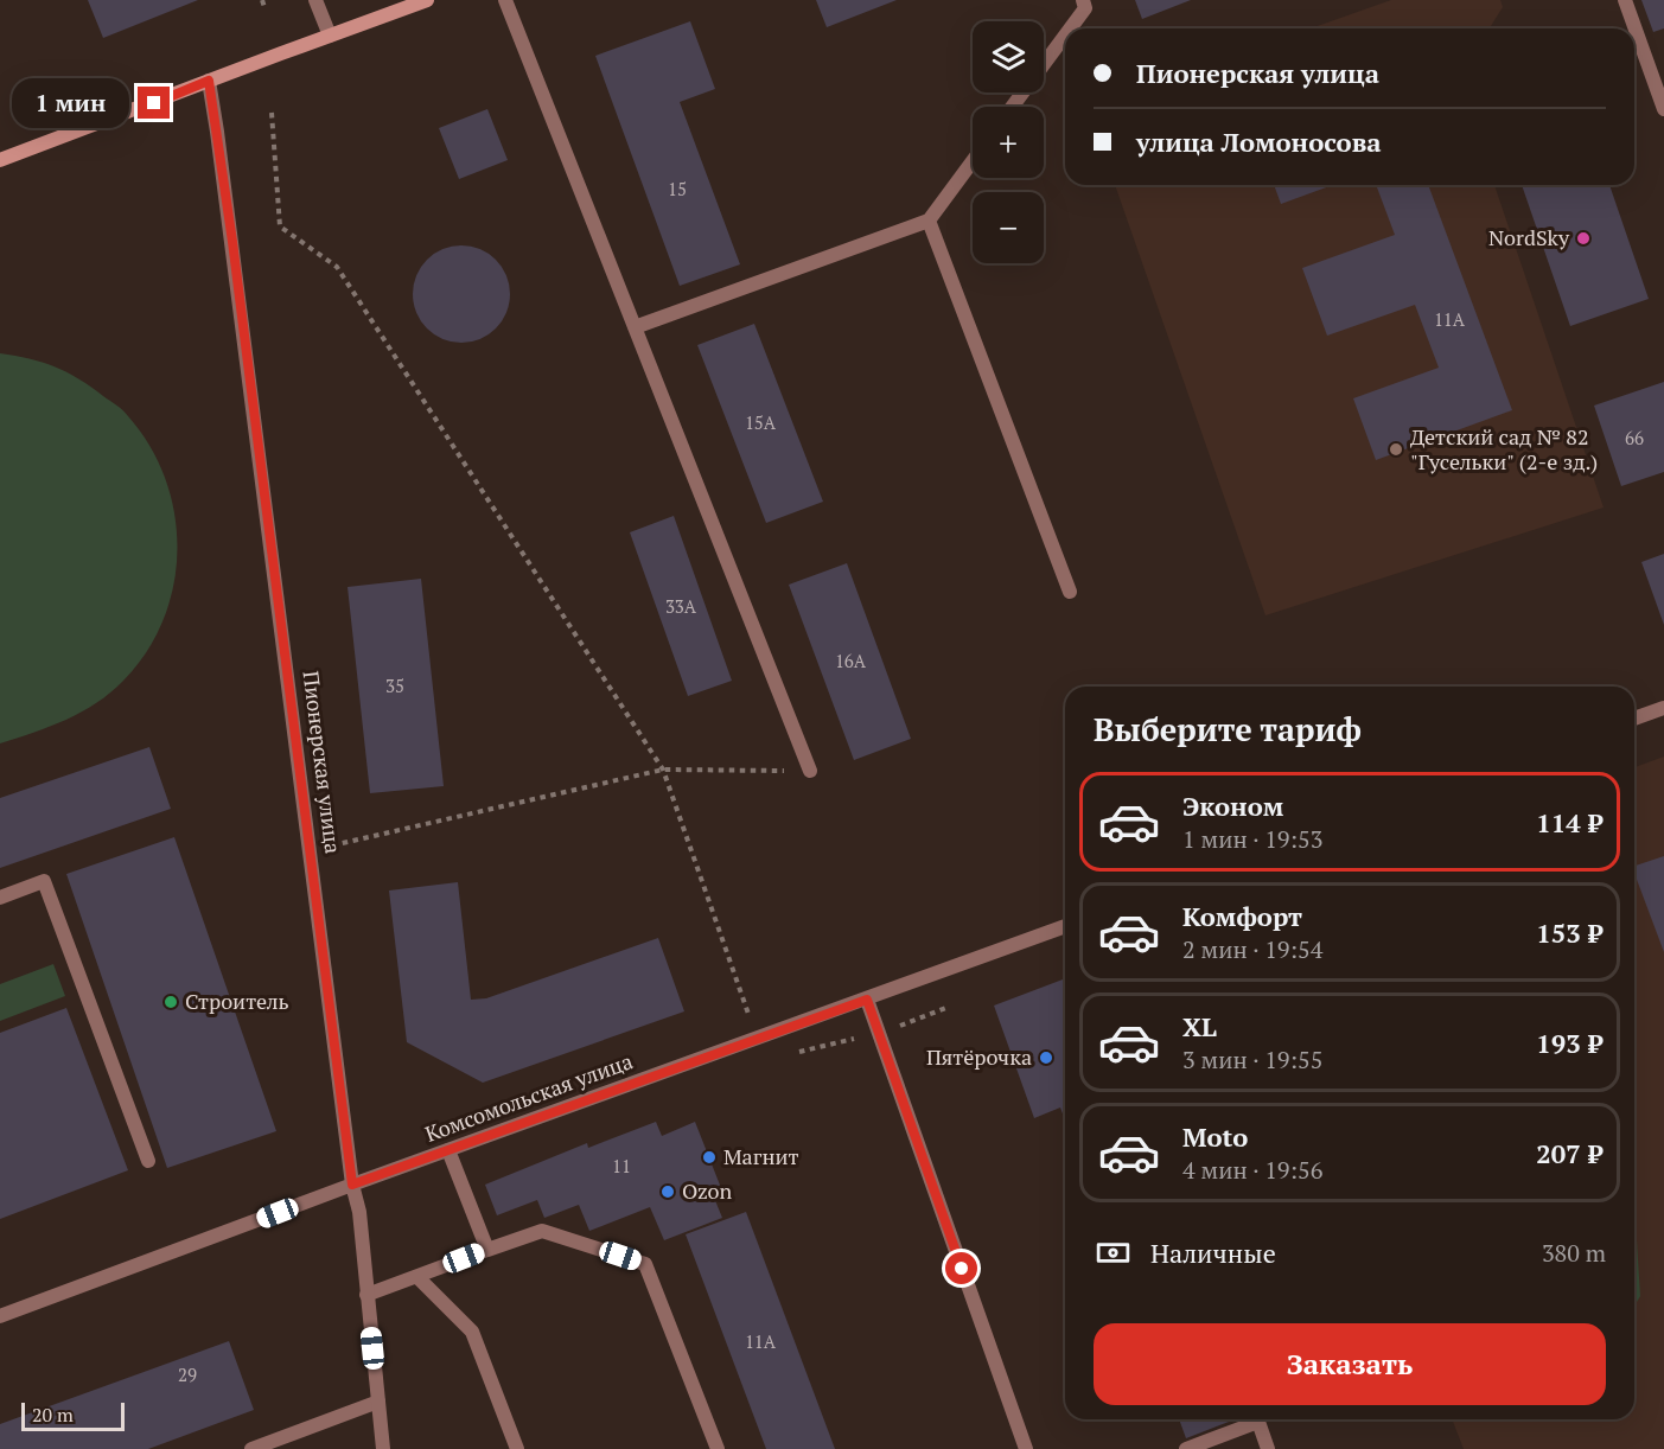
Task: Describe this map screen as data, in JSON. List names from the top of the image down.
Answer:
{
  "streets": {
    "street": ["Пионерская улица", "Комсомольская улица"]
  },
  "crossings": [
    ["Пионерская улица", "Комсомольская улица"]
  ],
  "places": [
    "NordSky",
    "Детский сад № 82 \"Гусельки\" (2-е зд.)",
    "Строитель",
    "Пятёрочка",
    "Магнит",
    "Ozon"
  ],
  "house_numbers": [
    "15",
    "11А",
    "15А",
    "66",
    "33А",
    "16А",
    "35",
    "11",
    "11А",
    "29"
  ],
  "scale_bar": "20 m",
  "page": {
    "map_buttons": ["+", "−"],
    "banner": ["Пионерская улица", "улица Ломоносова"],
    "bubble": "1 мин",
    "heading": "Выберите тариф",
    "list": [
      {
        "name": "Эконом",
        "note": "1 мин · 19:53",
        "value": "114 ₽"
      },
      {
        "name": "Комфорт",
        "note": "2 мин · 19:54",
        "value": "153 ₽"
      },
      {
        "name": "XL",
        "note": "3 мин · 19:55",
        "value": "193 ₽"
      },
      {
        "name": "Moto",
        "note": "4 мин · 19:56",
        "value": "207 ₽"
      }
    ],
    "pay": ["Наличные", "380 m"],
    "buttons": "Заказать",
    "scale": "20 m"
  }
}
